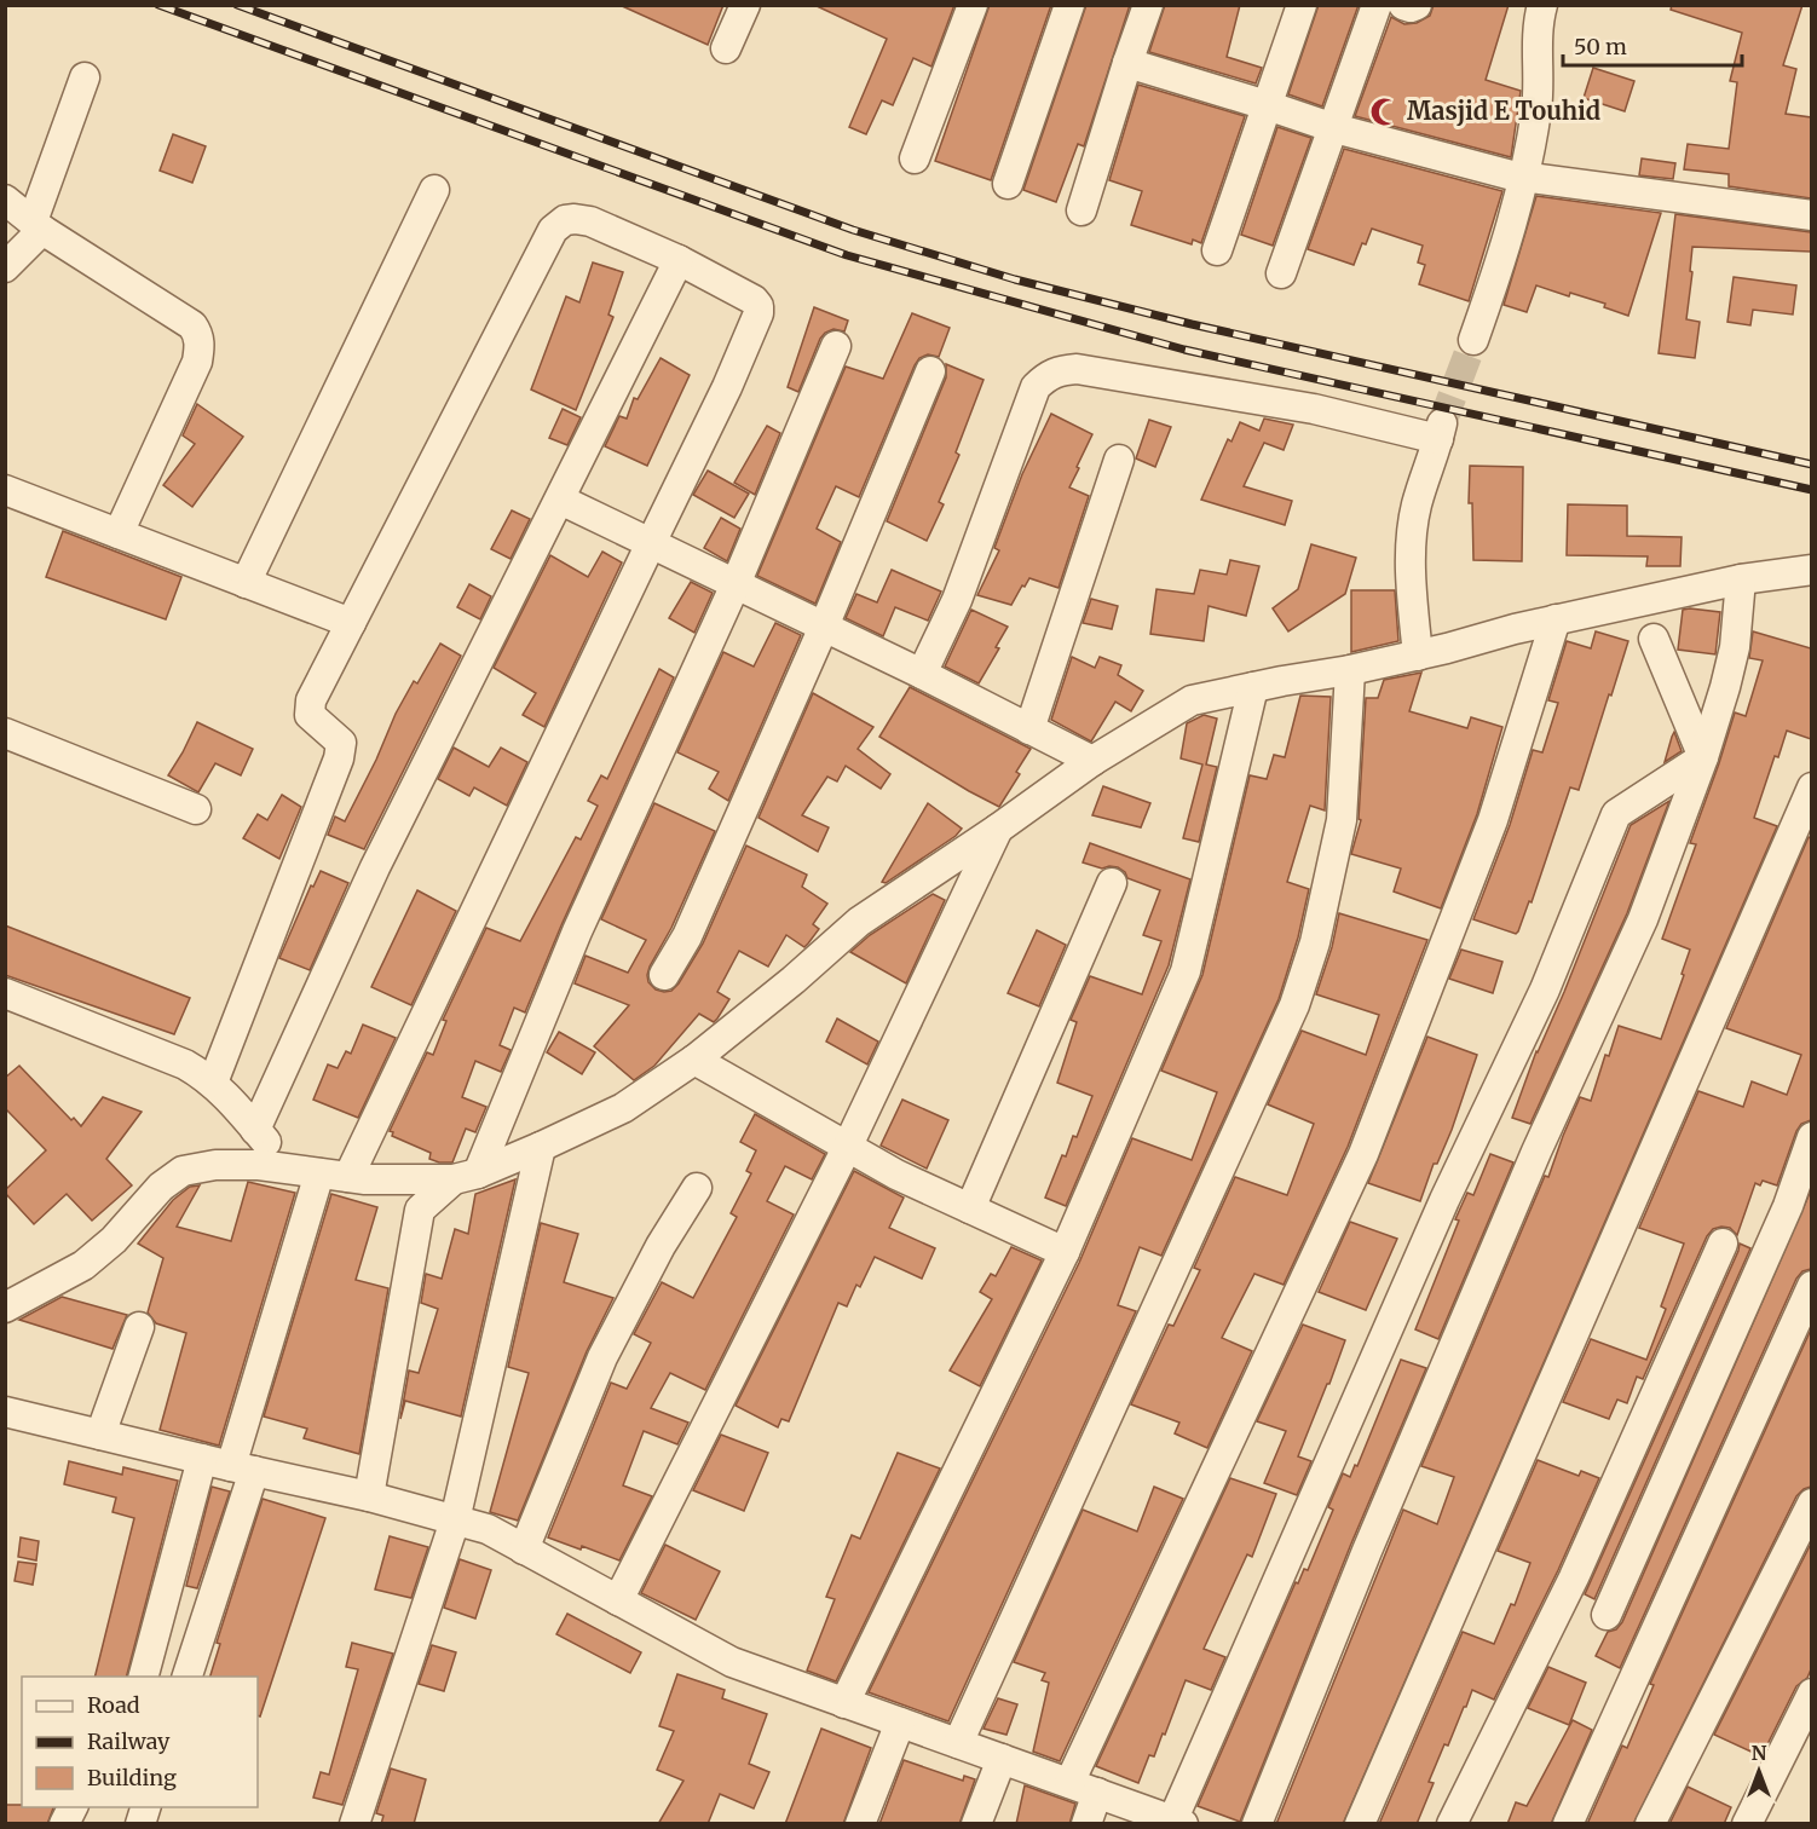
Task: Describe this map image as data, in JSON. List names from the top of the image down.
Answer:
{
  "places": {
    "mosque": ["Masjid E Touhid"]
  },
  "legend": ["Road", "Railway", "Building"],
  "scale_bar": "50 m",
  "north": "top"
}
